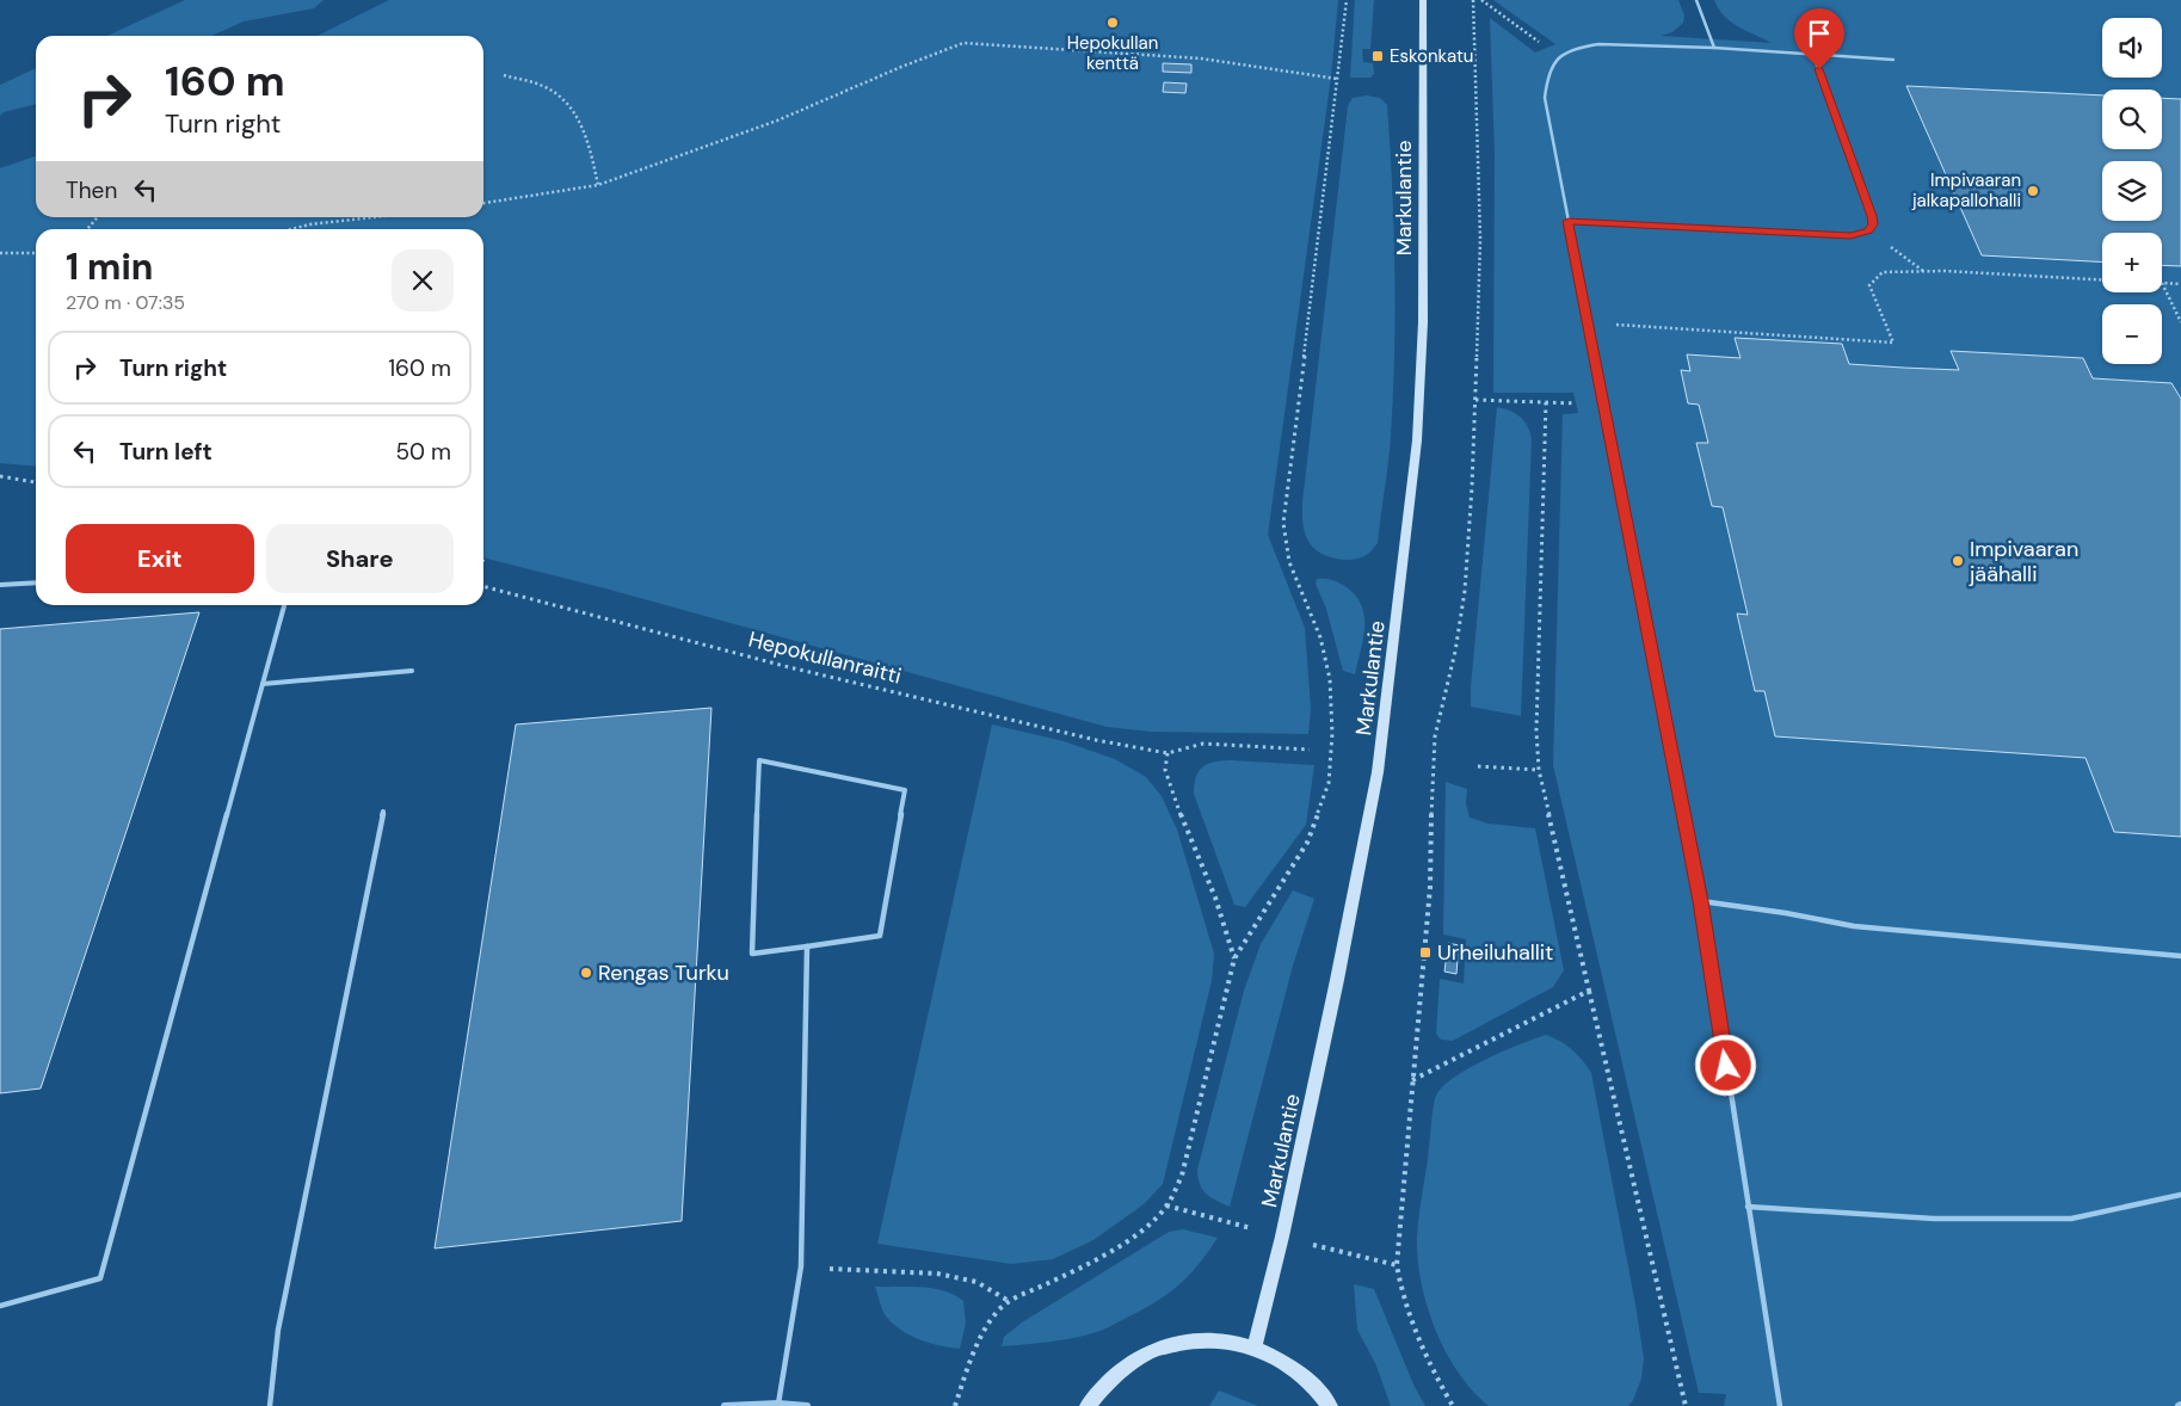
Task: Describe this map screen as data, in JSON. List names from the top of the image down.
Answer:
{
  "streets": {
    "main road": ["Markulantie"],
    "path": ["Hepokullanraitti"]
  },
  "places": {
    "other": [
      "Hepokullan kenttä",
      "Impivaaran jalkapallohalli",
      "Impivaaran jäähalli",
      "Rengas Turku"
    ],
    "transit": ["Eskonkatu", "Urheiluhallit"]
  },
  "page": {
    "map_buttons": ["+", "−"],
    "turn": ["160 m", "Turn right"],
    "then": "Then",
    "heading": ["1 min", "270 m · 07:35"],
    "list": [
      {
        "name": "Turn right",
        "value": "160 m"
      },
      {
        "name": "Turn left",
        "value": "50 m"
      }
    ],
    "buttons": ["Exit", "Share"]
  }
}
